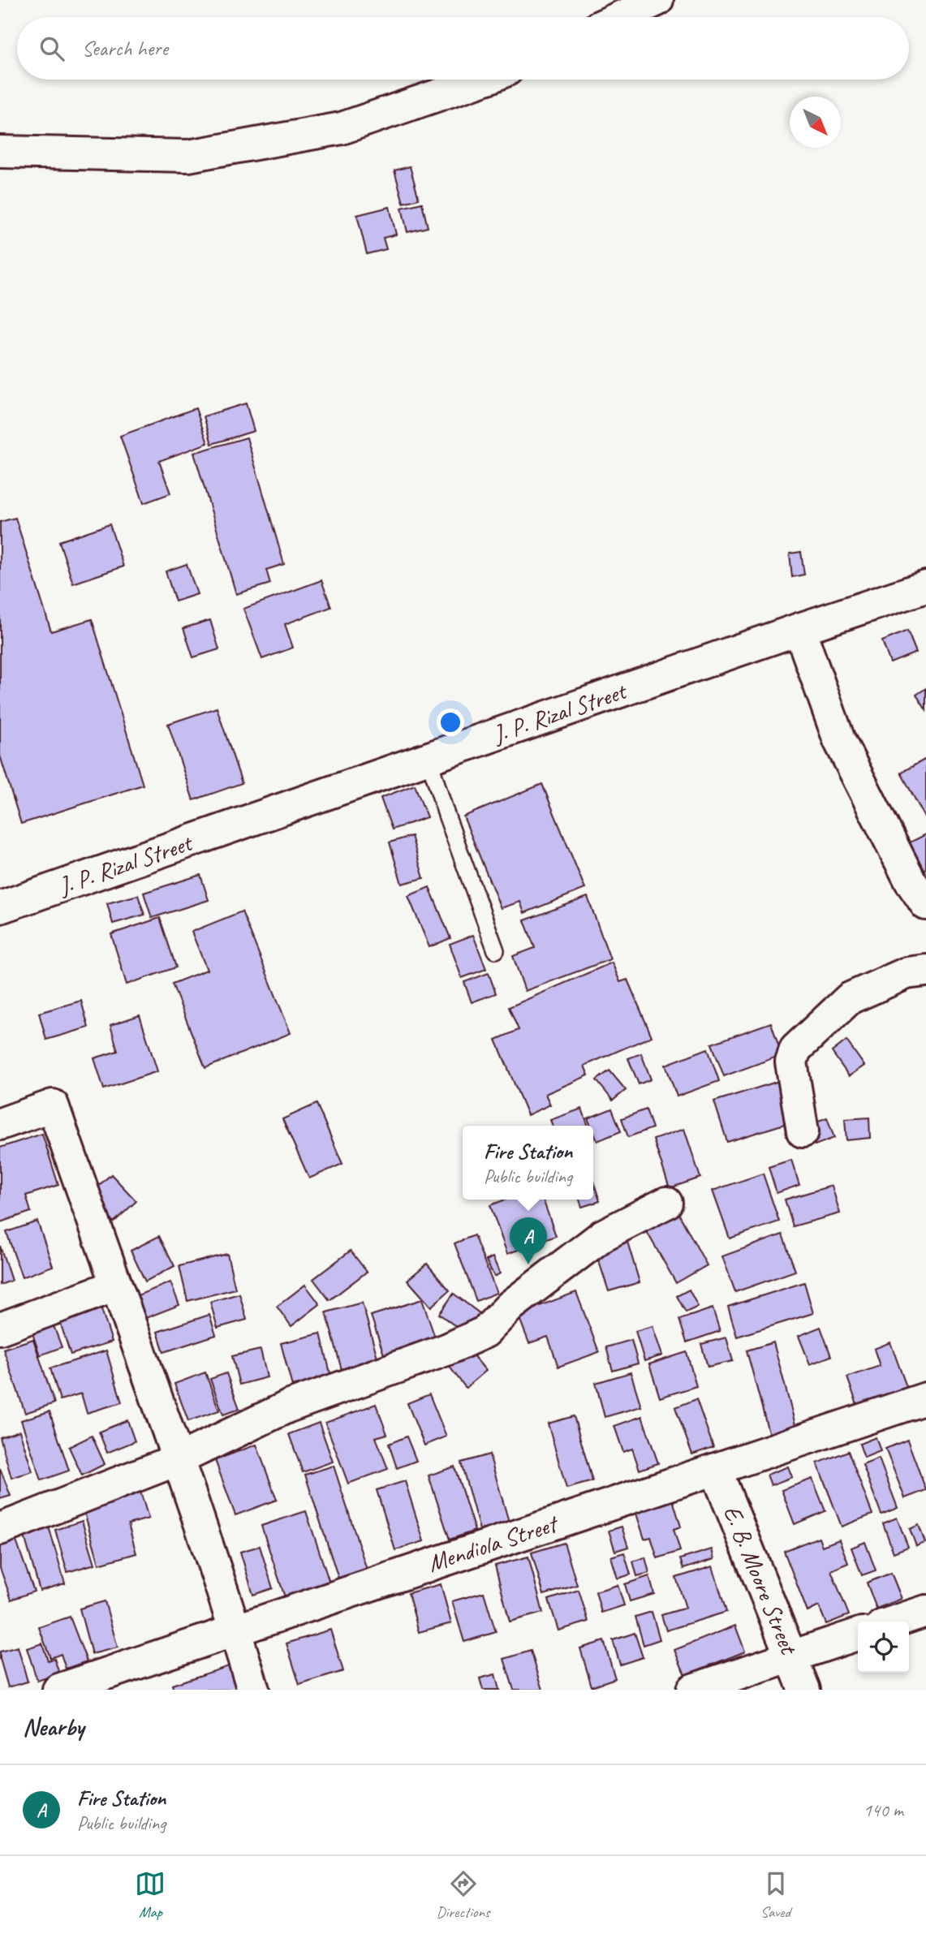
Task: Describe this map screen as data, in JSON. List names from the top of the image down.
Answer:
{
  "streets": {
    "street": ["J. P. Rizal Street", "Mendiola Street", "E. B. Moore Street"]
  },
  "crossings": [
    ["Mendiola Street", "E. B. Moore Street"]
  ],
  "north": "bottom right",
  "page": {
    "search": "Search here",
    "popup": ["Fire Station", "Public building"],
    "pins": "A",
    "heading": "Nearby",
    "list": [
      {
        "mark": "A",
        "name": "Fire Station",
        "note": "Public building",
        "value": "140 m"
      }
    ],
    "nav": ["Map", "Directions", "Saved"]
  }
}
